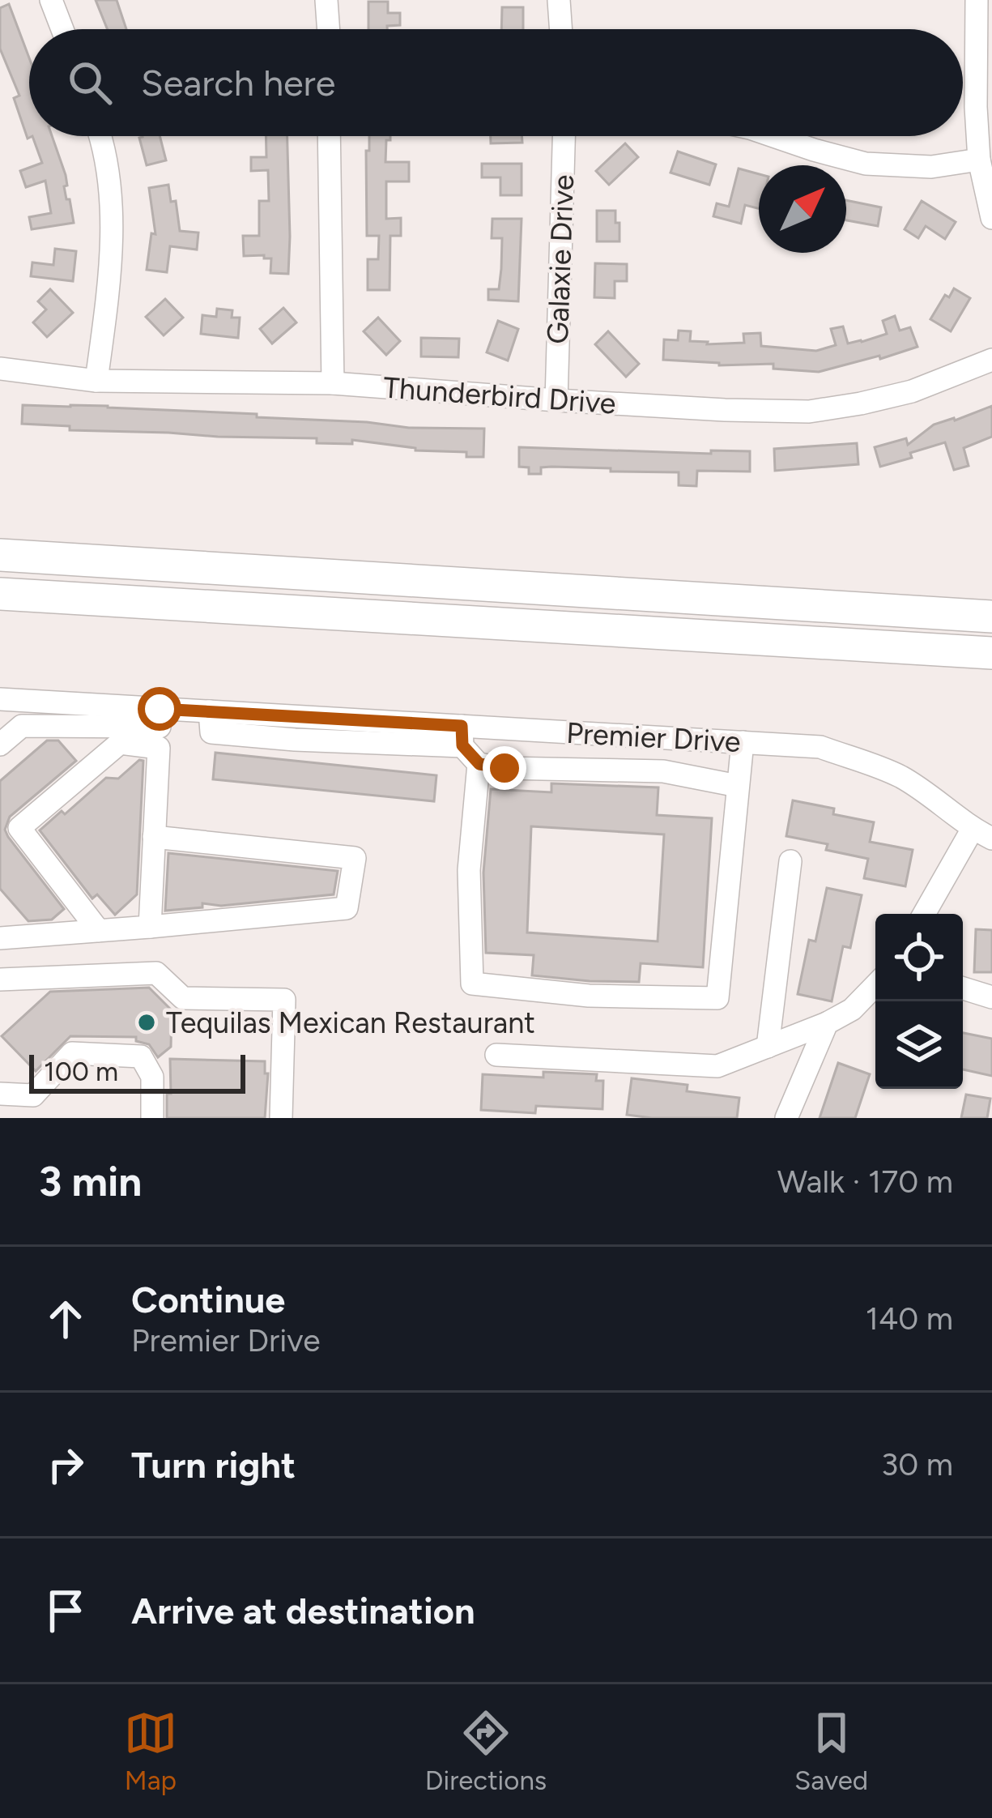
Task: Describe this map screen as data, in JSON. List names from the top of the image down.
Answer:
{
  "streets": {
    "street": ["Galaxie Drive", "Thunderbird Drive", "Premier Drive"]
  },
  "crossings": [
    ["Galaxie Drive", "Thunderbird Drive"]
  ],
  "places": ["Tequilas Mexican Restaurant"],
  "scale_bar": "100 m",
  "north": "top right",
  "page": {
    "search": "Search here",
    "scale": "100 m",
    "heading": ["3 min", "Walk · 170 m"],
    "list": [
      ["Continue", "Premier Drive", "140 m"],
      ["Turn right", "30 m"],
      "Arrive at destination"
    ],
    "nav": ["Map", "Directions", "Saved"]
  }
}
